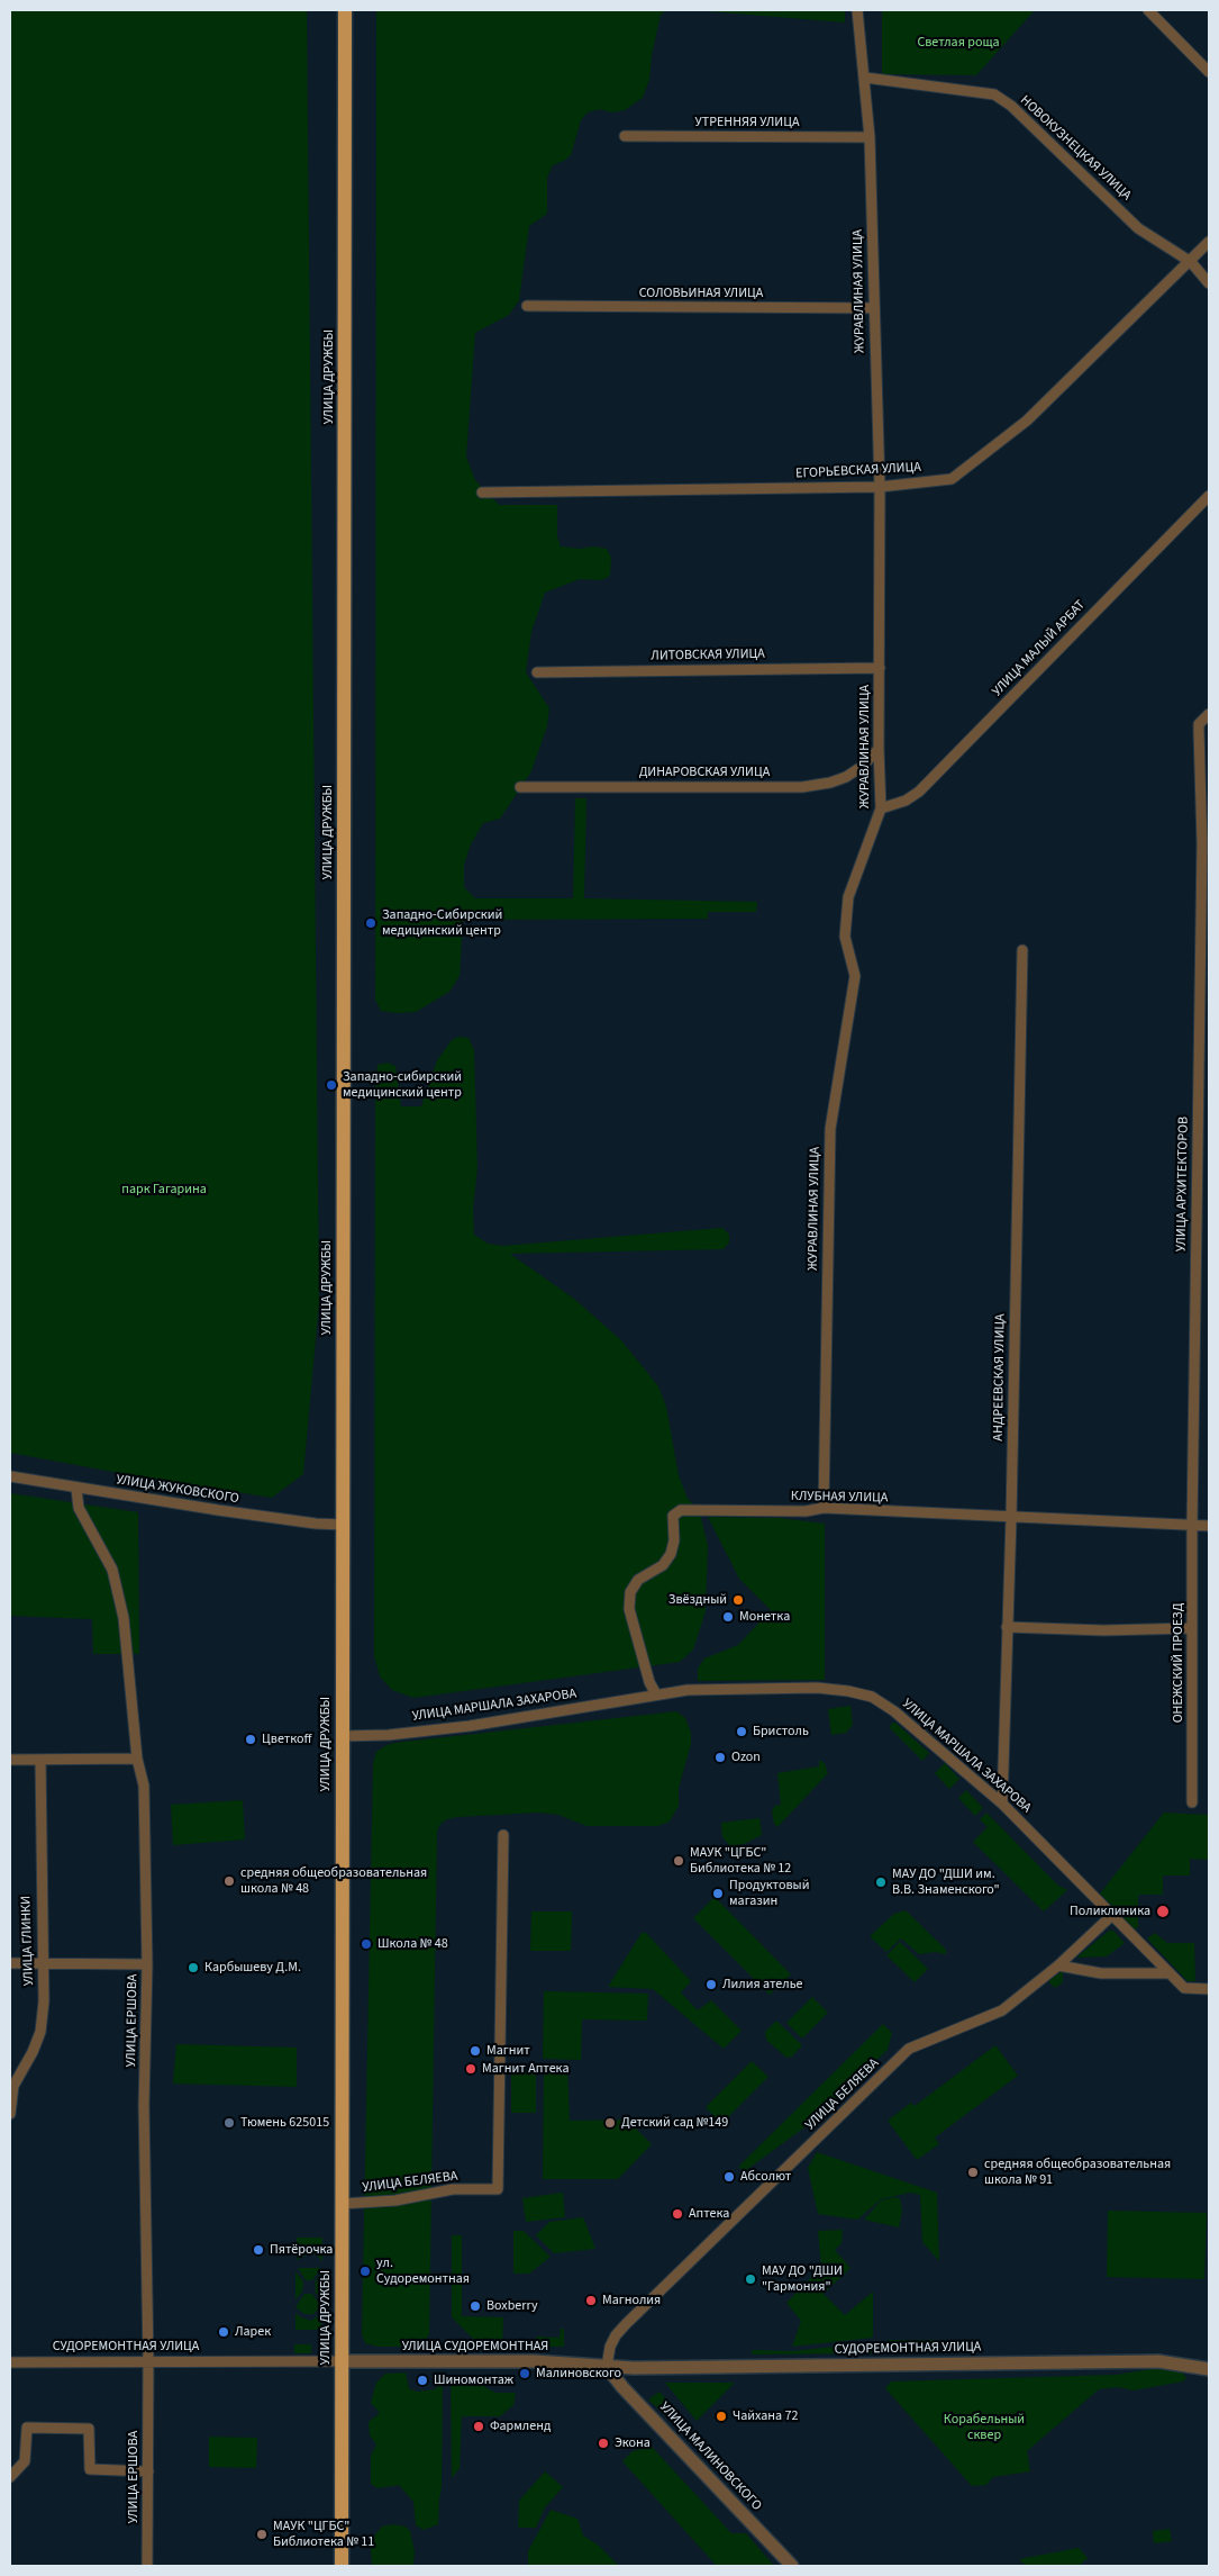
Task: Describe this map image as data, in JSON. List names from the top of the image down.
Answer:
{
  "streets": {
    "main road": ["УЛИЦА ДРУЖБЫ"],
    "street": [
      "УТРЕННЯЯ УЛИЦА",
      "НОВОКУЗНЕЦКАЯ УЛИЦА",
      "ЖУРАВЛИНАЯ УЛИЦА",
      "СОЛОВЬИНАЯ УЛИЦА",
      "ЕГОРЬЕВСКАЯ УЛИЦА",
      "УЛИЦА МАЛЫЙ АРБАТ",
      "ЛИТОВСКАЯ УЛИЦА",
      "ДИНАРОВСКАЯ УЛИЦА",
      "УЛИЦА АРХИТЕКТОРОВ",
      "АНДРЕЕВСКАЯ УЛИЦА",
      "УЛИЦА ЖУКОВСКОГО",
      "КЛУБНАЯ УЛИЦА",
      "ОНЕЖСКИЙ ПРОЕЗД",
      "УЛИЦА МАРШАЛА ЗАХАРОВА",
      "УЛИЦА ГЛИНКИ",
      "УЛИЦА ЕРШОВА",
      "УЛИЦА БЕЛЯЕВА",
      "СУДОРЕМОНТНАЯ УЛИЦА",
      "УЛИЦА СУДОРЕМОНТНАЯ",
      "УЛИЦА МАЛИНОВСКОГО"
    ]
  },
  "crossings": [
    ["УТРЕННЯЯ УЛИЦА", "ЖУРАВЛИНАЯ УЛИЦА"],
    ["НОВОКУЗНЕЦКАЯ УЛИЦА", "ЖУРАВЛИНАЯ УЛИЦА"],
    ["НОВОКУЗНЕЦКАЯ УЛИЦА", "ЕГОРЬЕВСКАЯ УЛИЦА"],
    ["ЖУРАВЛИНАЯ УЛИЦА", "СОЛОВЬИНАЯ УЛИЦА"],
    ["ЖУРАВЛИНАЯ УЛИЦА", "ЕГОРЬЕВСКАЯ УЛИЦА"],
    ["ЖУРАВЛИНАЯ УЛИЦА", "УЛИЦА МАЛЫЙ АРБАТ"],
    ["ЖУРАВЛИНАЯ УЛИЦА", "ЛИТОВСКАЯ УЛИЦА"],
    ["ЖУРАВЛИНАЯ УЛИЦА", "ДИНАРОВСКАЯ УЛИЦА"],
    ["ЖУРАВЛИНАЯ УЛИЦА", "КЛУБНАЯ УЛИЦА"],
    ["УЛИЦА ДРУЖБЫ", "УЛИЦА ЖУКОВСКОГО"],
    ["УЛИЦА ДРУЖБЫ", "УЛИЦА МАРШАЛА ЗАХАРОВА"],
    ["УЛИЦА ДРУЖБЫ", "УЛИЦА БЕЛЯЕВА"],
    ["УЛИЦА ДРУЖБЫ", "СУДОРЕМОНТНАЯ УЛИЦА"],
    ["УЛИЦА ДРУЖБЫ", "УЛИЦА СУДОРЕМОНТНАЯ"],
    ["УЛИЦА АРХИТЕКТОРОВ", "КЛУБНАЯ УЛИЦА"],
    ["УЛИЦА АРХИТЕКТОРОВ", "ОНЕЖСКИЙ ПРОЕЗД"],
    ["АНДРЕЕВСКАЯ УЛИЦА", "КЛУБНАЯ УЛИЦА"],
    ["АНДРЕЕВСКАЯ УЛИЦА", "УЛИЦА МАРШАЛА ЗАХАРОВА"],
    ["УЛИЦА ЖУКОВСКОГО", "УЛИЦА ЕРШОВА"],
    ["КЛУБНАЯ УЛИЦА", "ОНЕЖСКИЙ ПРОЕЗД"],
    ["КЛУБНАЯ УЛИЦА", "УЛИЦА МАРШАЛА ЗАХАРОВА"],
    ["УЛИЦА МАРШАЛА ЗАХАРОВА", "УЛИЦА БЕЛЯЕВА"],
    ["УЛИЦА ЕРШОВА", "СУДОРЕМОНТНАЯ УЛИЦА"],
    ["УЛИЦА БЕЛЯЕВА", "СУДОРЕМОНТНАЯ УЛИЦА"],
    ["УЛИЦА БЕЛЯЕВА", "УЛИЦА СУДОРЕМОНТНАЯ"],
    ["УЛИЦА БЕЛЯЕВА", "УЛИЦА МАЛИНОВСКОГО"],
    ["СУДОРЕМОНТНАЯ УЛИЦА", "УЛИЦА СУДОРЕМОНТНАЯ"],
    ["СУДОРЕМОНТНАЯ УЛИЦА", "УЛИЦА МАЛИНОВСКОГО"],
    ["УЛИЦА СУДОРЕМОНТНАЯ", "УЛИЦА МАЛИНОВСКОГО"]
  ],
  "parks": ["Светлая роща", "парк Гагарина", "Корабельный сквер"],
  "places": [
    "Западно-Сибирский медицинский центр",
    "Западно-сибирский медицинский центр",
    "Звёздный",
    "Монетка",
    "Бристоль",
    "Цветкоff",
    "Ozon",
    "МАУК \"ЦГБС\" Библиотека № 12",
    "средняя общеобразовательная школа № 48",
    "МАУ ДО \"ДШИ им. В.В. Знаменского\"",
    "Продуктовый магазин",
    "Поликлиника",
    "Школа № 48",
    "Карбышеву Д.М.",
    "Лилия ателье",
    "Магнит",
    "Магнит Аптека",
    "Тюмень 625015",
    "Детский сад №149",
    "средняя общеобразовательная школа № 91",
    "Абсолют",
    "Аптека",
    "Пятёрочка",
    "ул. Судоремонтная",
    "МАУ ДО \"ДШИ \"Гармония\"",
    "Магнолия",
    "Boxberry",
    "Ларек",
    "Малиновского",
    "Шиномонтаж",
    "Чайхана 72",
    "Фармленд",
    "Экона",
    "МАУК \"ЦГБС\" Библиотека № 11"
  ]
}
